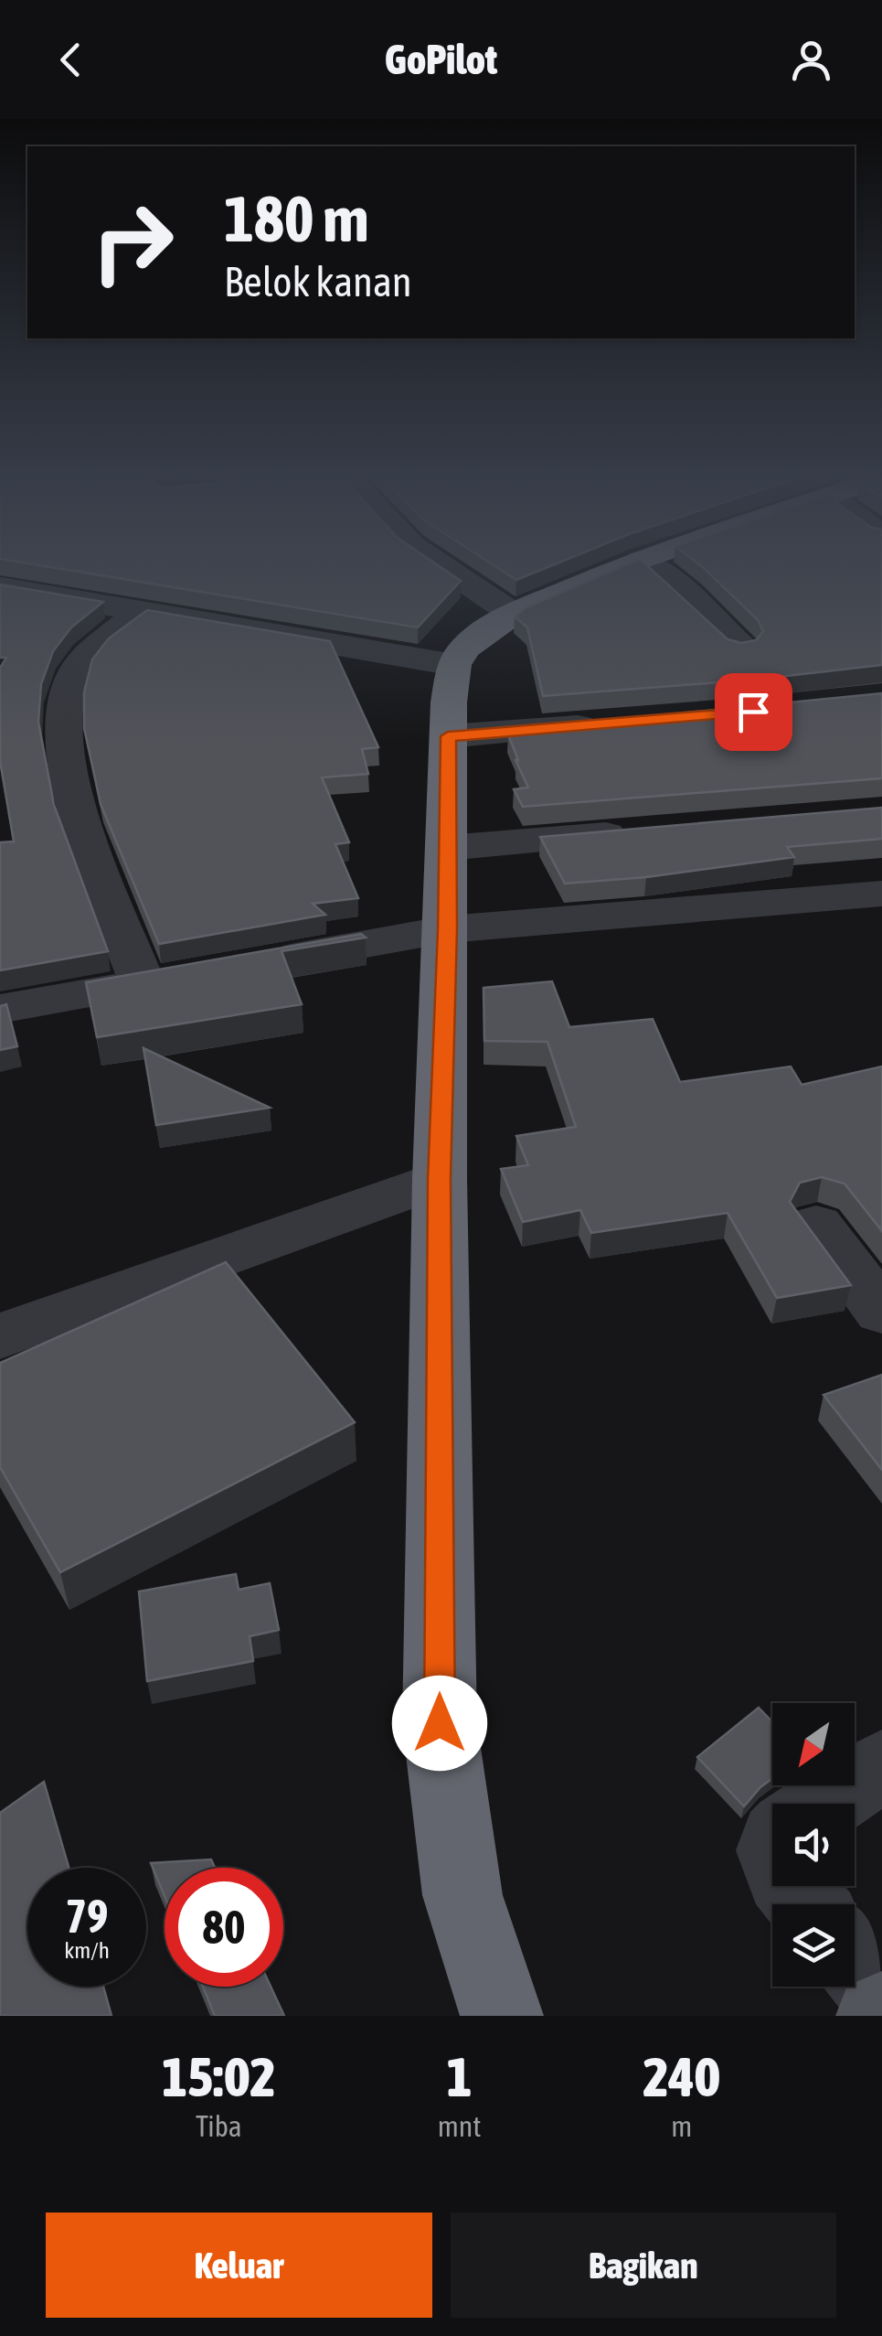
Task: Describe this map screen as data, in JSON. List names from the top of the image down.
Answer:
{
  "north": "bottom left",
  "page": {
    "header": "GoPilot",
    "turn": ["180 m", "Belok kanan"],
    "speed": "79 km/h",
    "limit": "80",
    "eta": [
      "15:02",
      "Tiba",
      "1",
      "mnt",
      "240",
      "m"
    ],
    "buttons": ["Keluar", "Bagikan"]
  }
}
